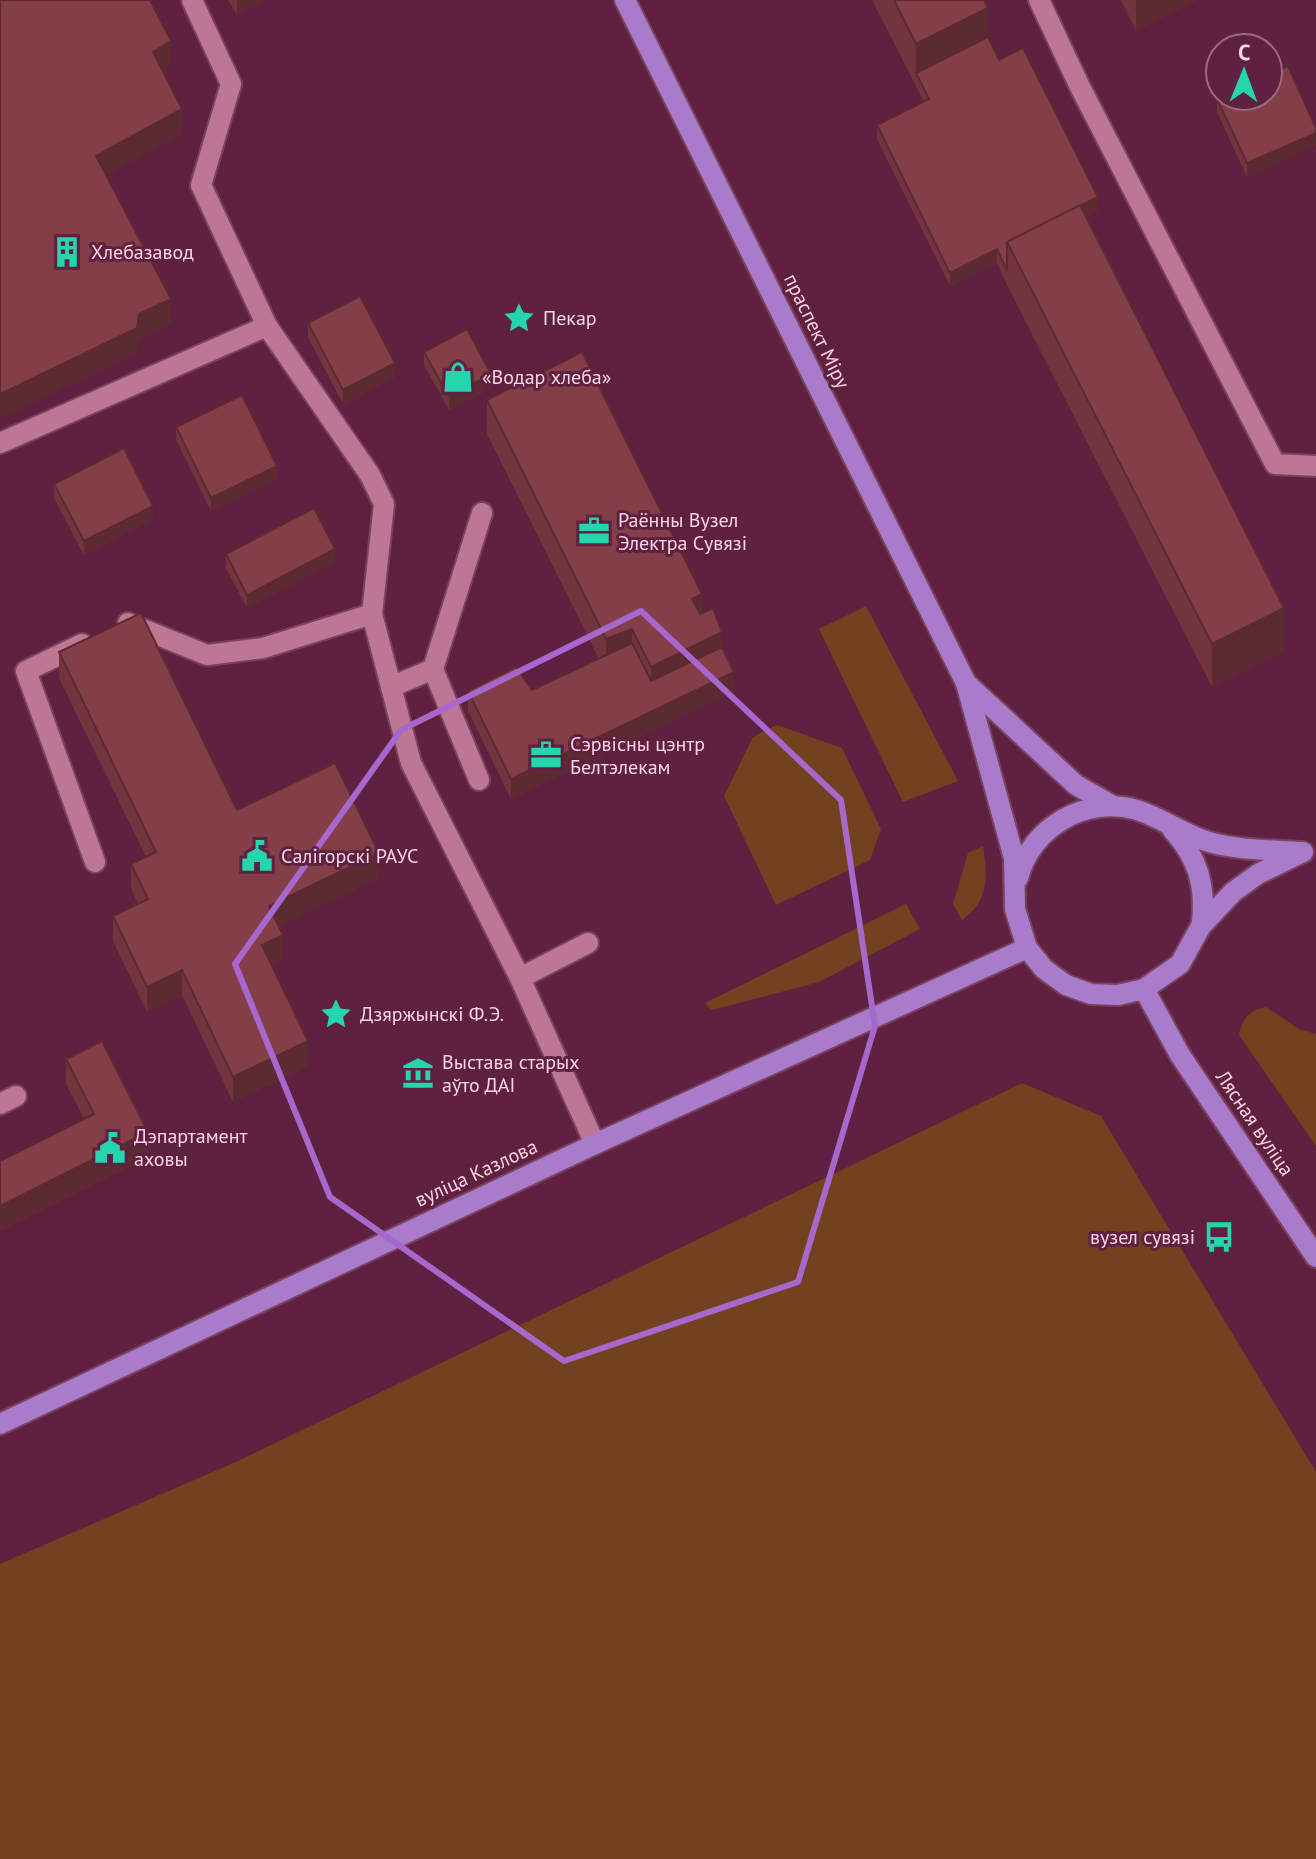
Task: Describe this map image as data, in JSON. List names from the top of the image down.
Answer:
{
  "streets": {
    "main road": ["праспект Міру", "Лясная вуліца", "вуліца Казлова"]
  },
  "crossings": [
    ["Лясная вуліца", "вуліца Казлова"]
  ],
  "places": {
    "building": ["Хлебазавод"],
    "place": ["Пекар", "Дзяржынскі Ф.Э."],
    "shop": ["«Водар хлеба»"],
    "office": ["Раённы Вузел Электра Сувязі", "Сэрвісны цэнтр Белтэлекам"],
    "public building": ["Салігорскі РАУС", "Дэпартамент аховы"],
    "museum": ["Выстава старых аўто ДАІ"],
    "bus stop": ["вузел сувязі"]
  },
  "north": "top"
}
